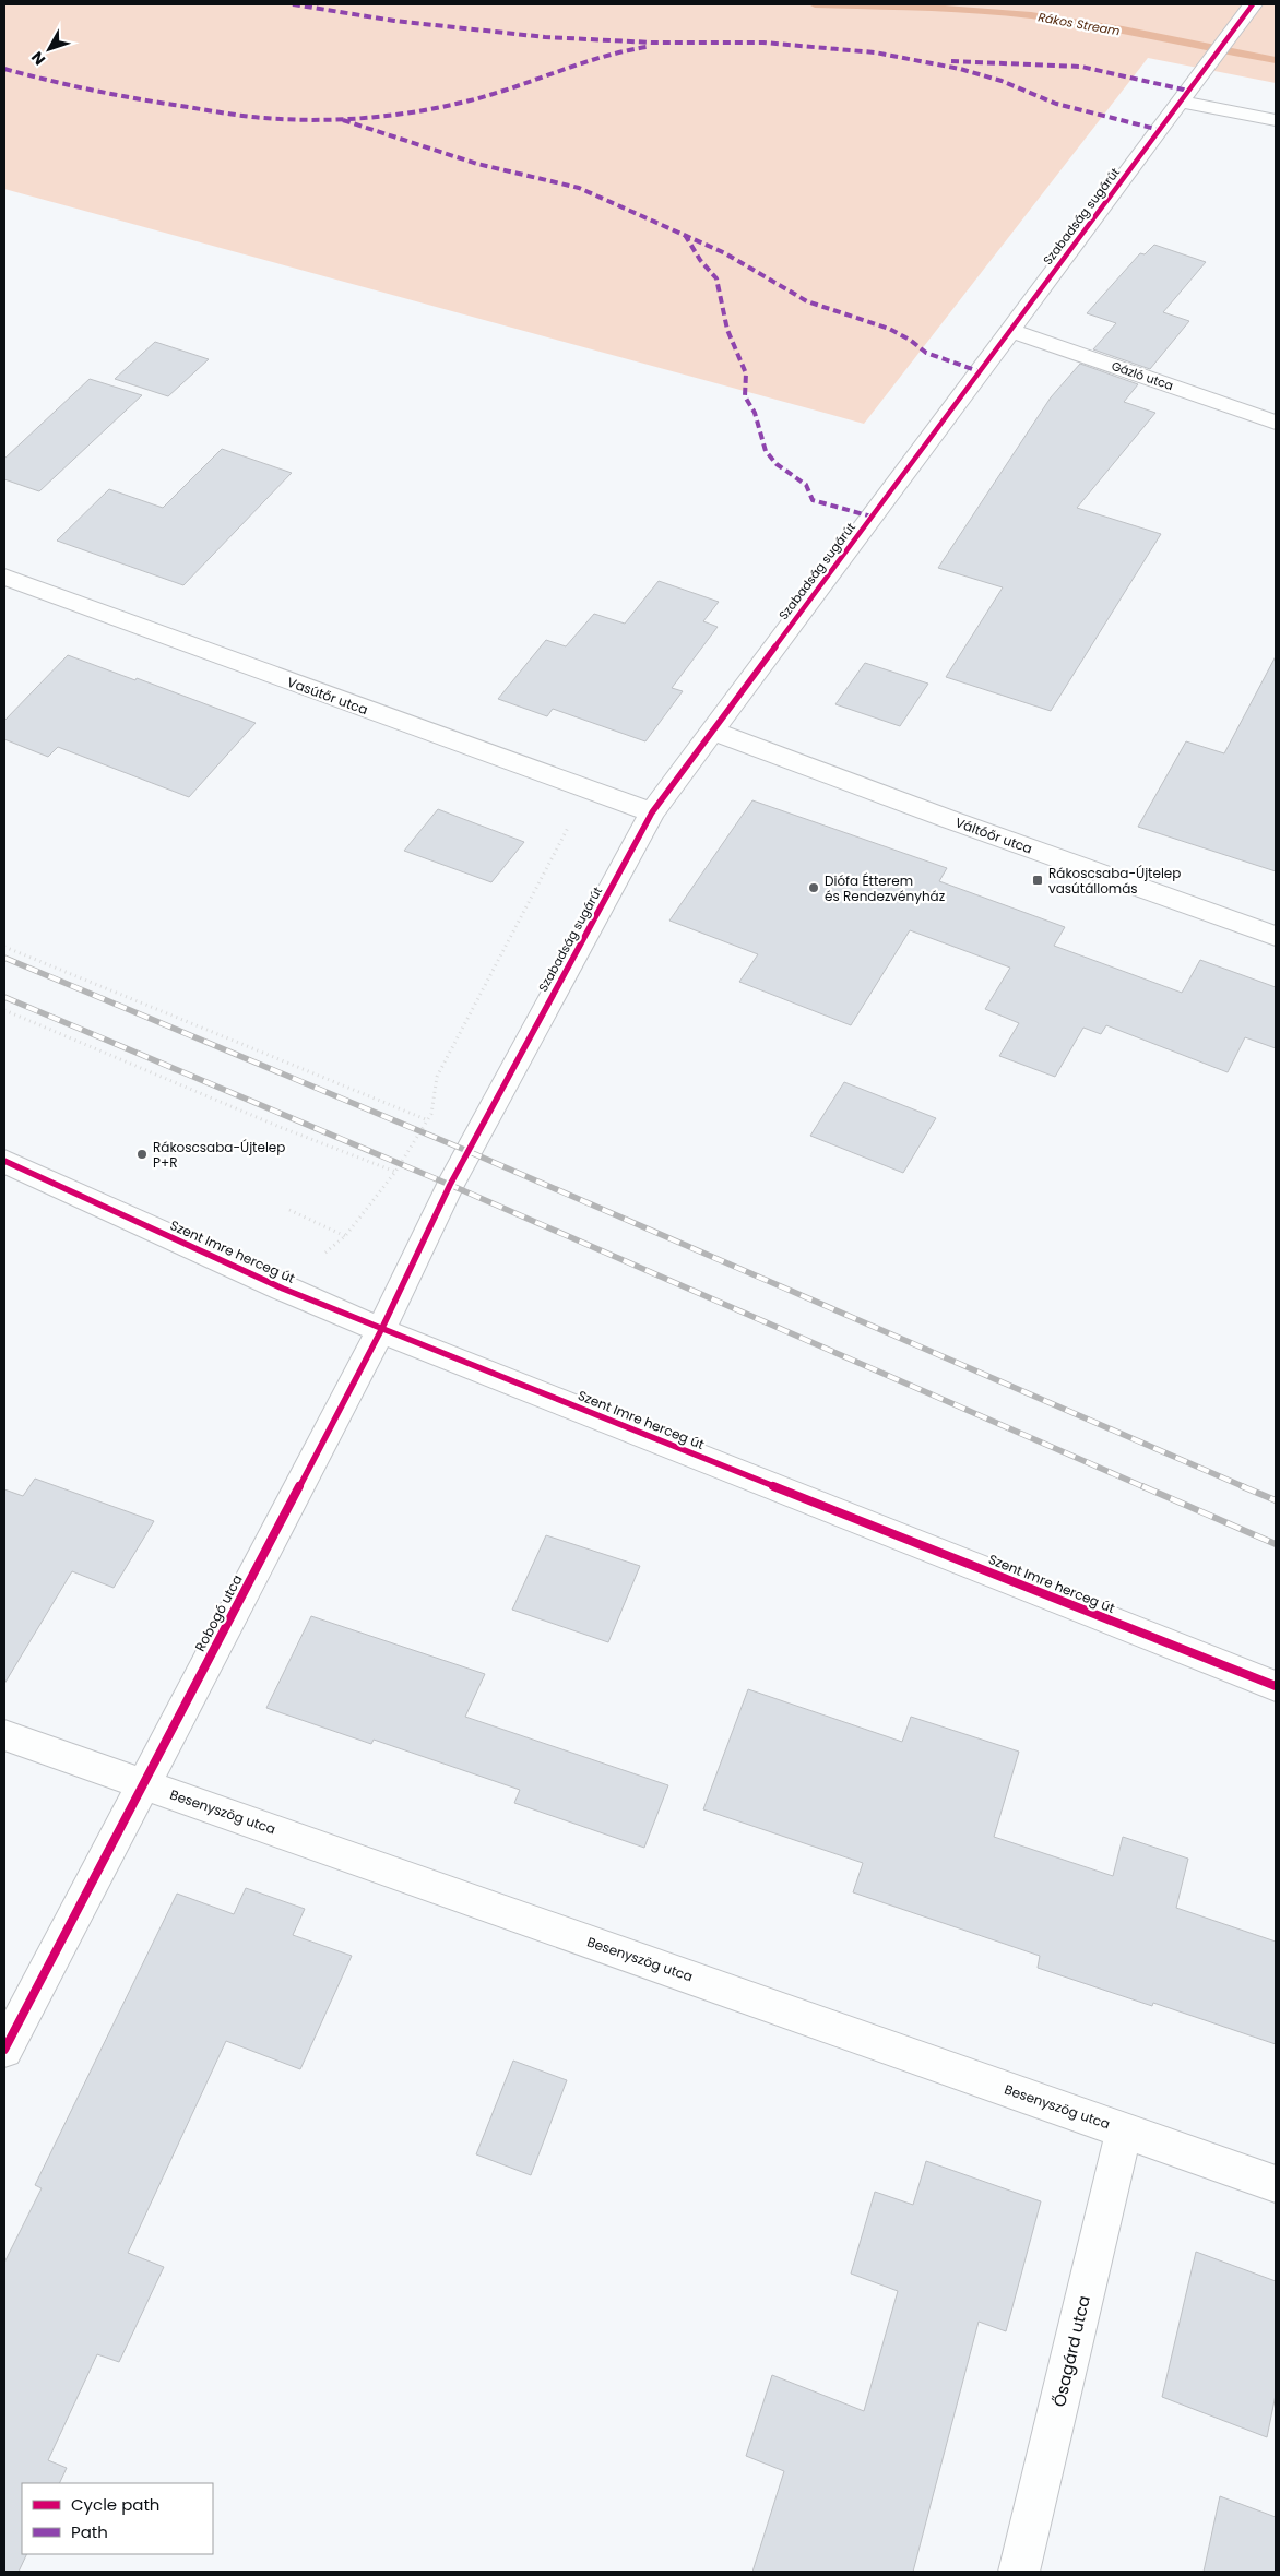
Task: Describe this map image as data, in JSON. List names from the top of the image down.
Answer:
{
  "streets": {
    "street": [
      "Szabadság sugárút",
      "Gázló utca",
      "Vasútőr utca",
      "Váltóőr utca",
      "Szent Imre herceg út",
      "Robogó utca",
      "Besenyszög utca",
      "Ősagárd utca"
    ]
  },
  "crossings": [
    ["Szabadság sugárút", "Gázló utca"],
    ["Szabadság sugárút", "Vasútőr utca"],
    ["Szabadság sugárút", "Váltóőr utca"],
    ["Szabadság sugárút", "Robogó utca"],
    ["Szent Imre herceg út", "Robogó utca"],
    ["Robogó utca", "Besenyszög utca"],
    ["Besenyszög utca", "Ősagárd utca"]
  ],
  "water": ["Rákos Stream"],
  "places": {
    "transit": ["Rákoscsaba-Újtelep vasútállomás"],
    "other": ["Diófa Étterem és Rendezvényház", "Rákoscsaba-Újtelep P+R"]
  },
  "legend": ["Cycle path", "Path"],
  "north": "bottom left"
}
